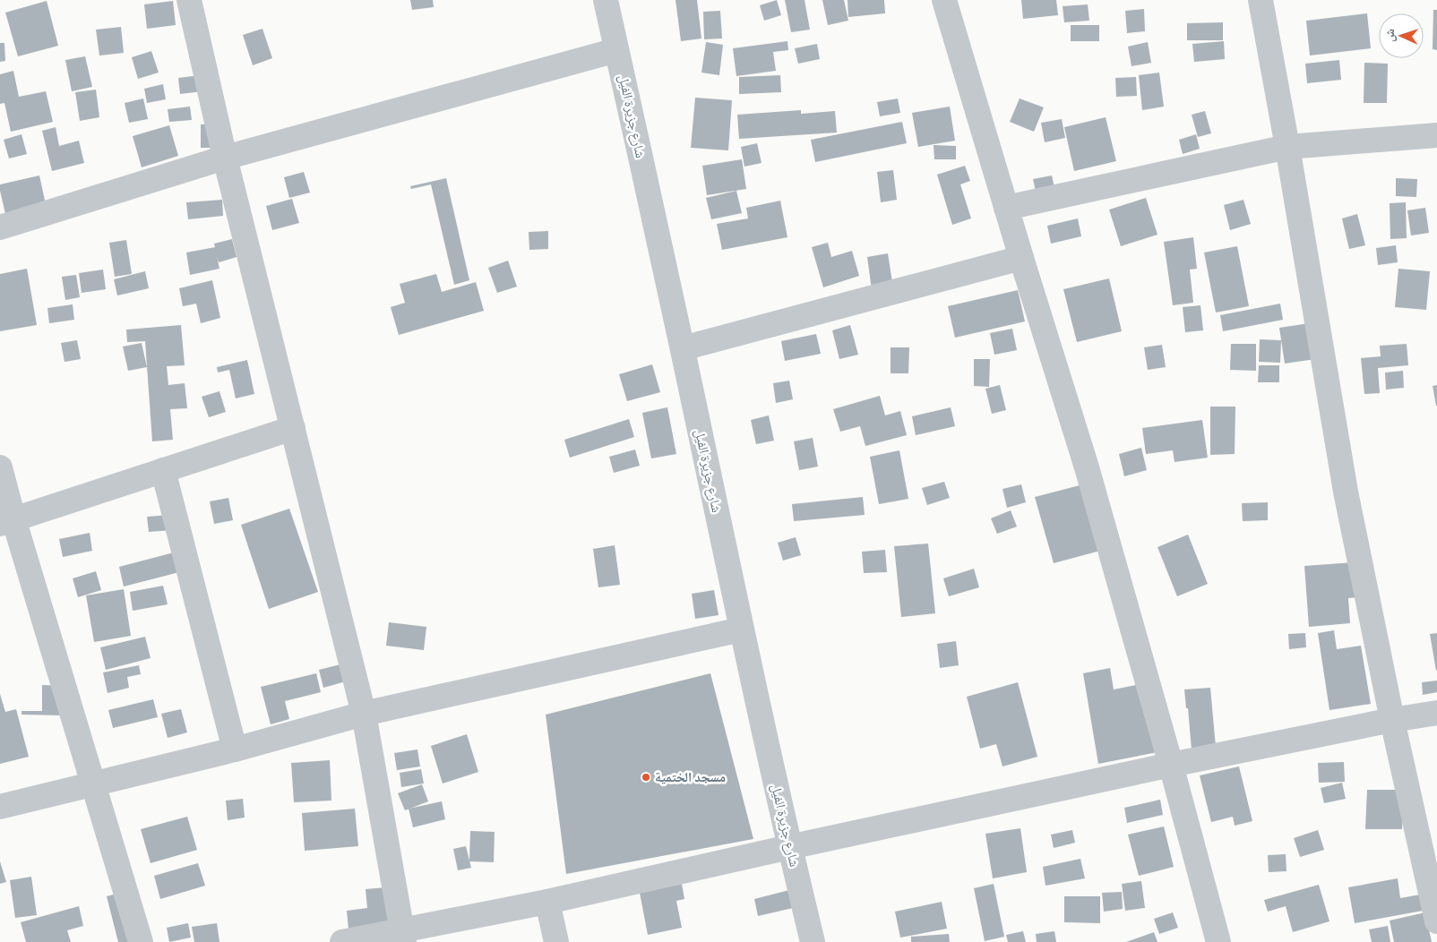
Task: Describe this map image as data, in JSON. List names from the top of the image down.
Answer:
{
  "streets": {
    "street": ["شارع جزيرة الفيل"]
  },
  "places": ["مسجد الختمية"],
  "north": "left"
}
